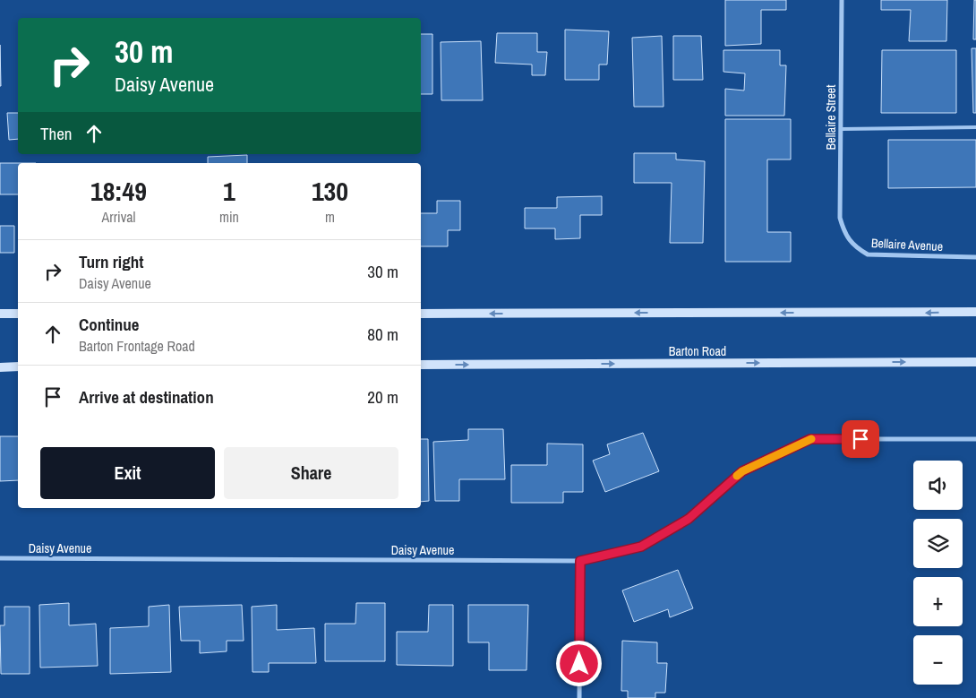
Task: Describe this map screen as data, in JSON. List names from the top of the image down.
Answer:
{
  "streets": {
    "main road": ["Barton Road"],
    "street": ["Bellaire Street", "Bellaire Avenue", "Daisy Avenue"]
  },
  "crossings": [
    ["Bellaire Street", "Bellaire Avenue"]
  ],
  "page": {
    "turn": ["30 m", "Daisy Avenue"],
    "then": "Then",
    "eta": [
      "18:49",
      "Arrival",
      "1",
      "min",
      "130",
      "m"
    ],
    "list": [
      {
        "name": "Turn right",
        "note": "Daisy Avenue",
        "value": "30 m"
      },
      {
        "name": "Continue",
        "note": "Barton Frontage Road",
        "value": "80 m"
      },
      {
        "name": "Arrive at destination",
        "value": "20 m"
      }
    ],
    "buttons": ["Exit", "Share"],
    "map_buttons": ["+", "−"]
  }
}
